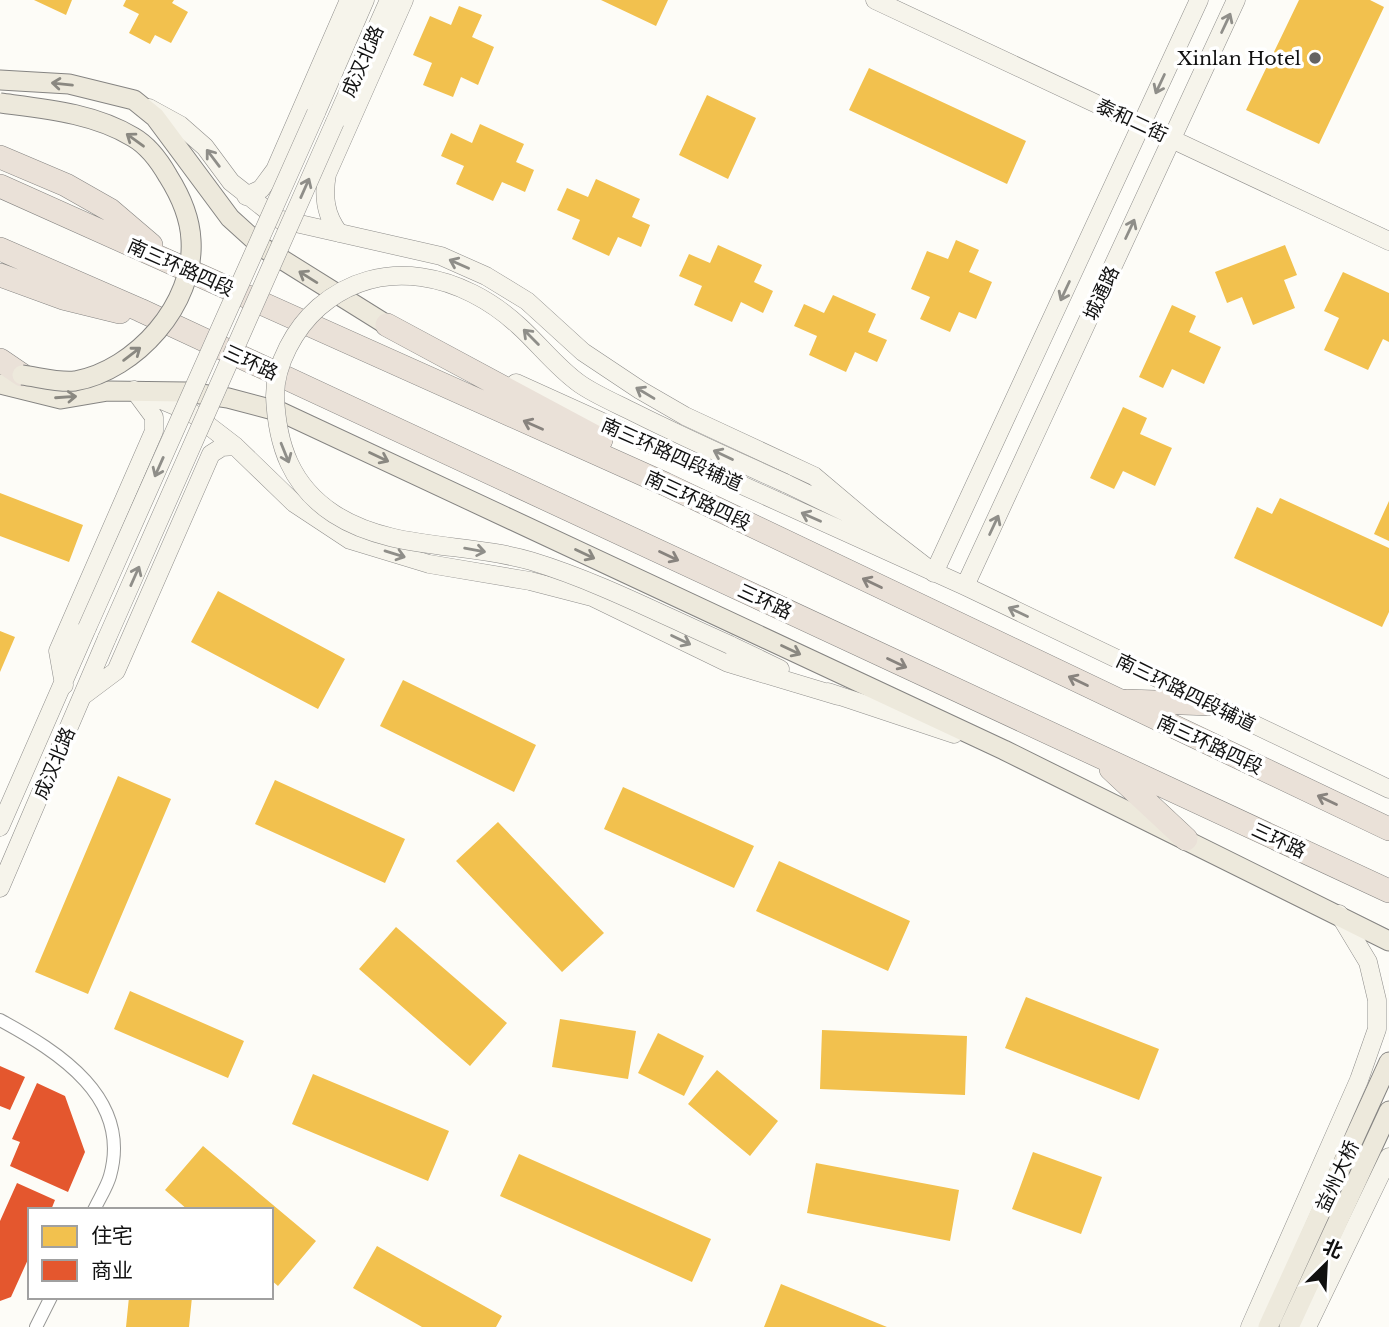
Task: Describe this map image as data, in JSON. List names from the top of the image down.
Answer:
{
  "streets": {
    "highway": ["南三环路四段", "三环路"],
    "main road": [
      "成汉北路",
      "泰和二街",
      "城通路",
      "南三环路四段辅道",
      "益州大桥"
    ]
  },
  "crossings": [
    ["泰和二街", "城通路"],
    ["城通路", "南三环路四段辅道"]
  ],
  "places": ["Xinlan Hotel"],
  "legend": ["住宅", "商业"],
  "north": "top right"
}
